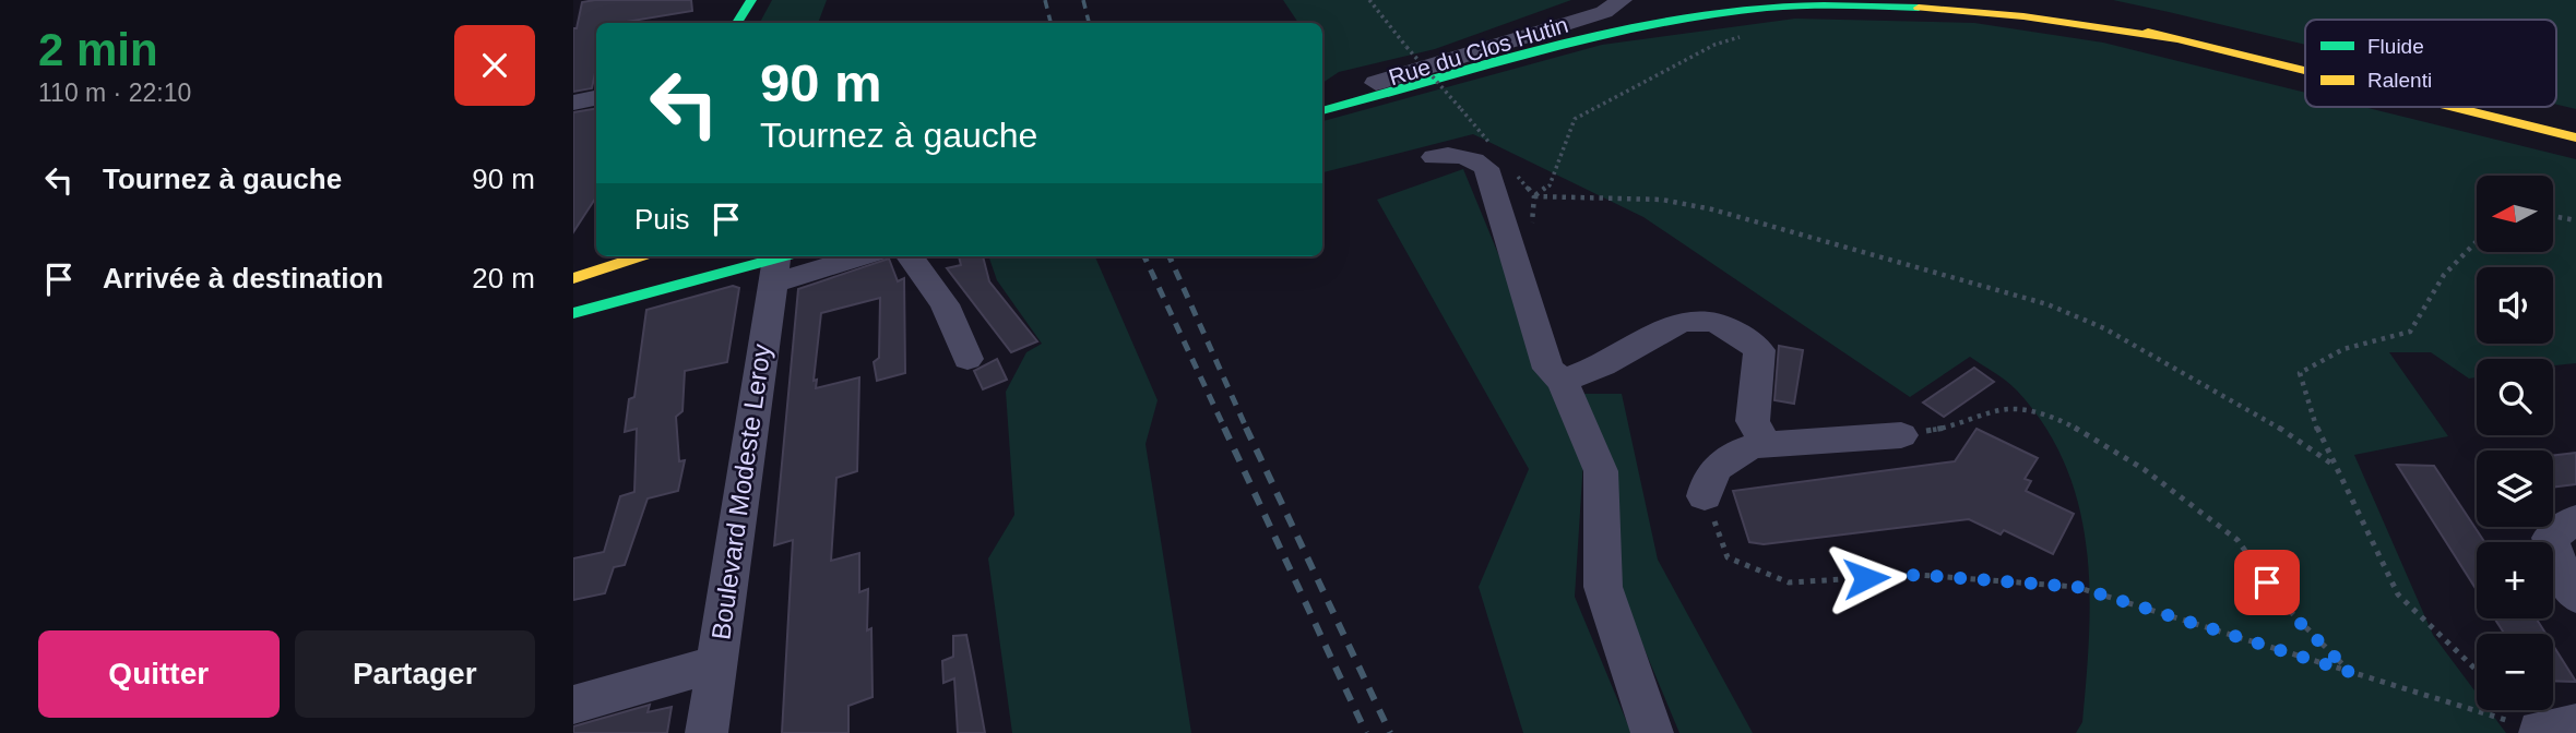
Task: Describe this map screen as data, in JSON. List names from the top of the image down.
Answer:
{
  "streets": {
    "street": ["Rue du Clos Hutin", "Boulevard Modeste Leroy"]
  },
  "legend": ["Fluide", "Ralenti"],
  "north": "left",
  "page": {
    "heading": ["2 min", "110 m · 22:10"],
    "turn": ["90 m", "Tournez à gauche"],
    "list": [
      {
        "name": "Tournez à gauche",
        "value": "90 m"
      },
      {
        "name": "Arrivée à destination",
        "value": "20 m"
      }
    ],
    "map_buttons": ["+", "−"],
    "then": "Puis",
    "buttons": ["Quitter", "Partager"]
  }
}
